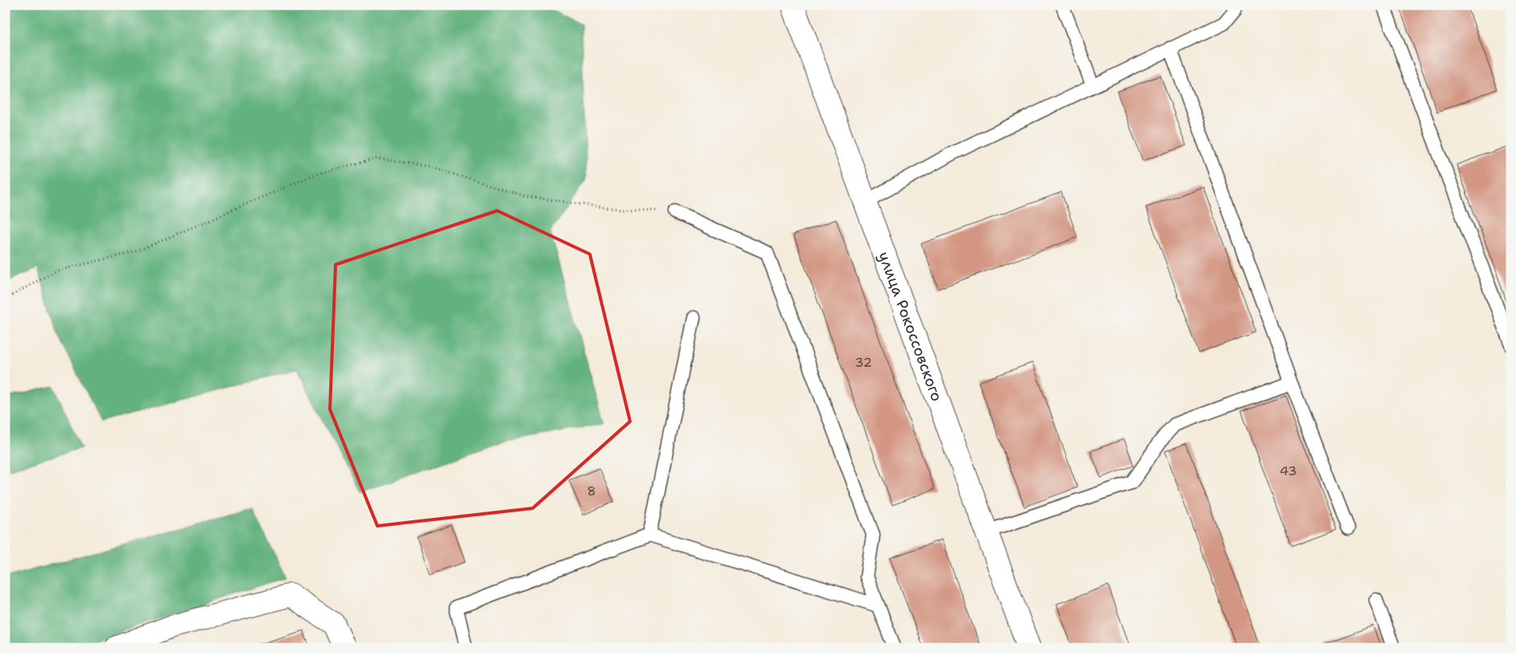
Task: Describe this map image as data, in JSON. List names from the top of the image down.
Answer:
{
  "streets": {
    "street": ["улица Рокоссовского"]
  },
  "house_numbers": ["32", "43", "8"]
}
